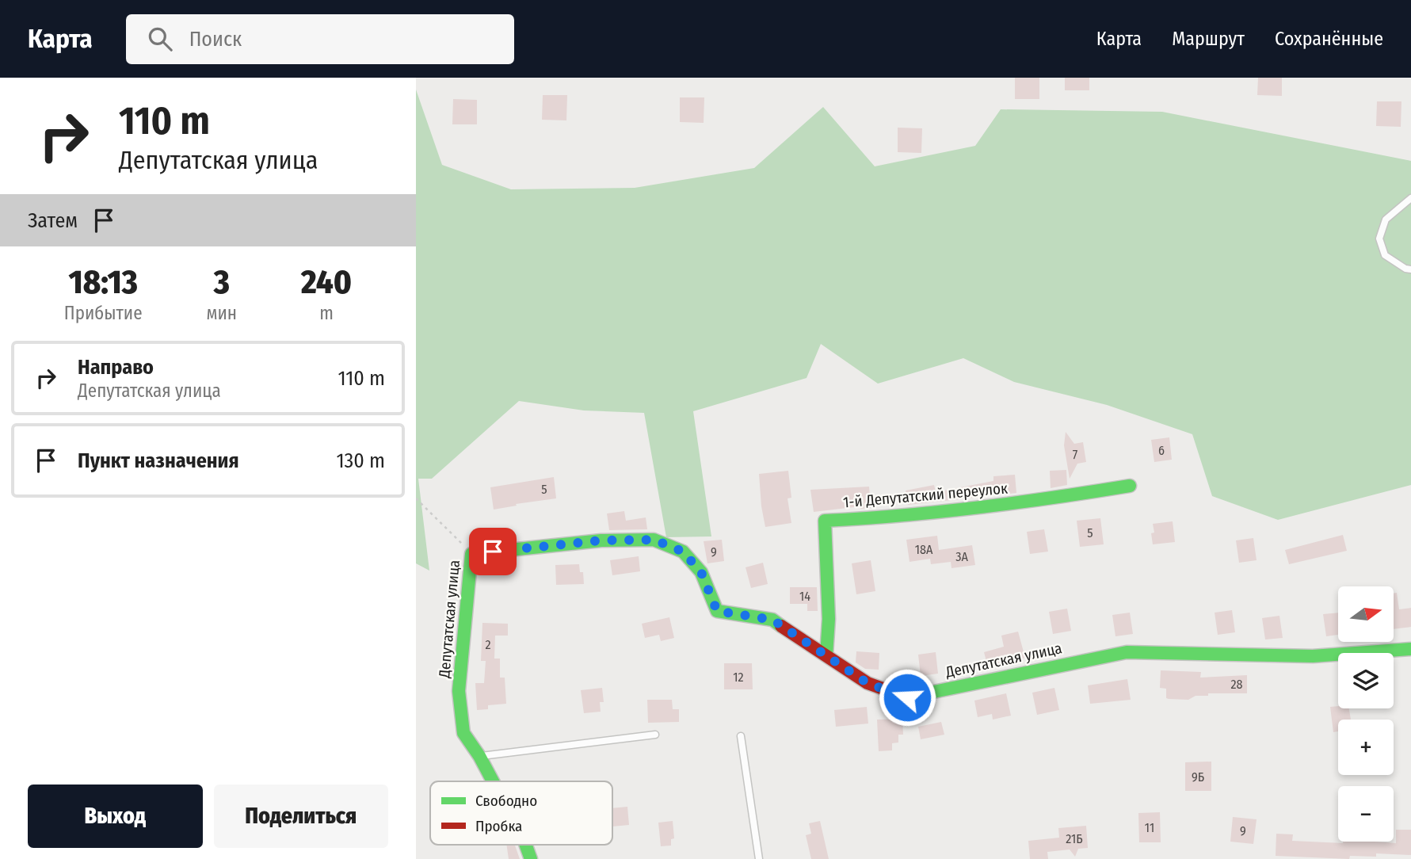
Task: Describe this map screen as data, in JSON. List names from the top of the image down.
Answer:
{
  "streets": {
    "street": ["1-й Депутатский переулок", "Депутатская улица"]
  },
  "crossings": [
    ["1-й Депутатский переулок", "Депутатская улица"]
  ],
  "house_numbers": [
    "6",
    "7",
    "5",
    "5",
    "18А",
    "9",
    "3А",
    "14",
    "2",
    "12",
    "28",
    "9Б",
    "11",
    "9",
    "21Б"
  ],
  "legend": ["Свободно", "Пробка"],
  "north": "right",
  "page": {
    "header": "Карта",
    "search": "Поиск",
    "nav": ["Карта", "Маршрут", "Сохранённые"],
    "turn": ["110 m", "Депутатская улица"],
    "then": "Затем",
    "eta": [
      "18:13",
      "Прибытие",
      "3",
      "мин",
      "240",
      "m"
    ],
    "list": [
      {
        "name": "Направо",
        "note": "Депутатская улица",
        "value": "110 m"
      },
      {
        "name": "Пункт назначения",
        "value": "130 m"
      }
    ],
    "map_buttons": ["+", "−"],
    "buttons": ["Выход", "Поделиться"]
  }
}
